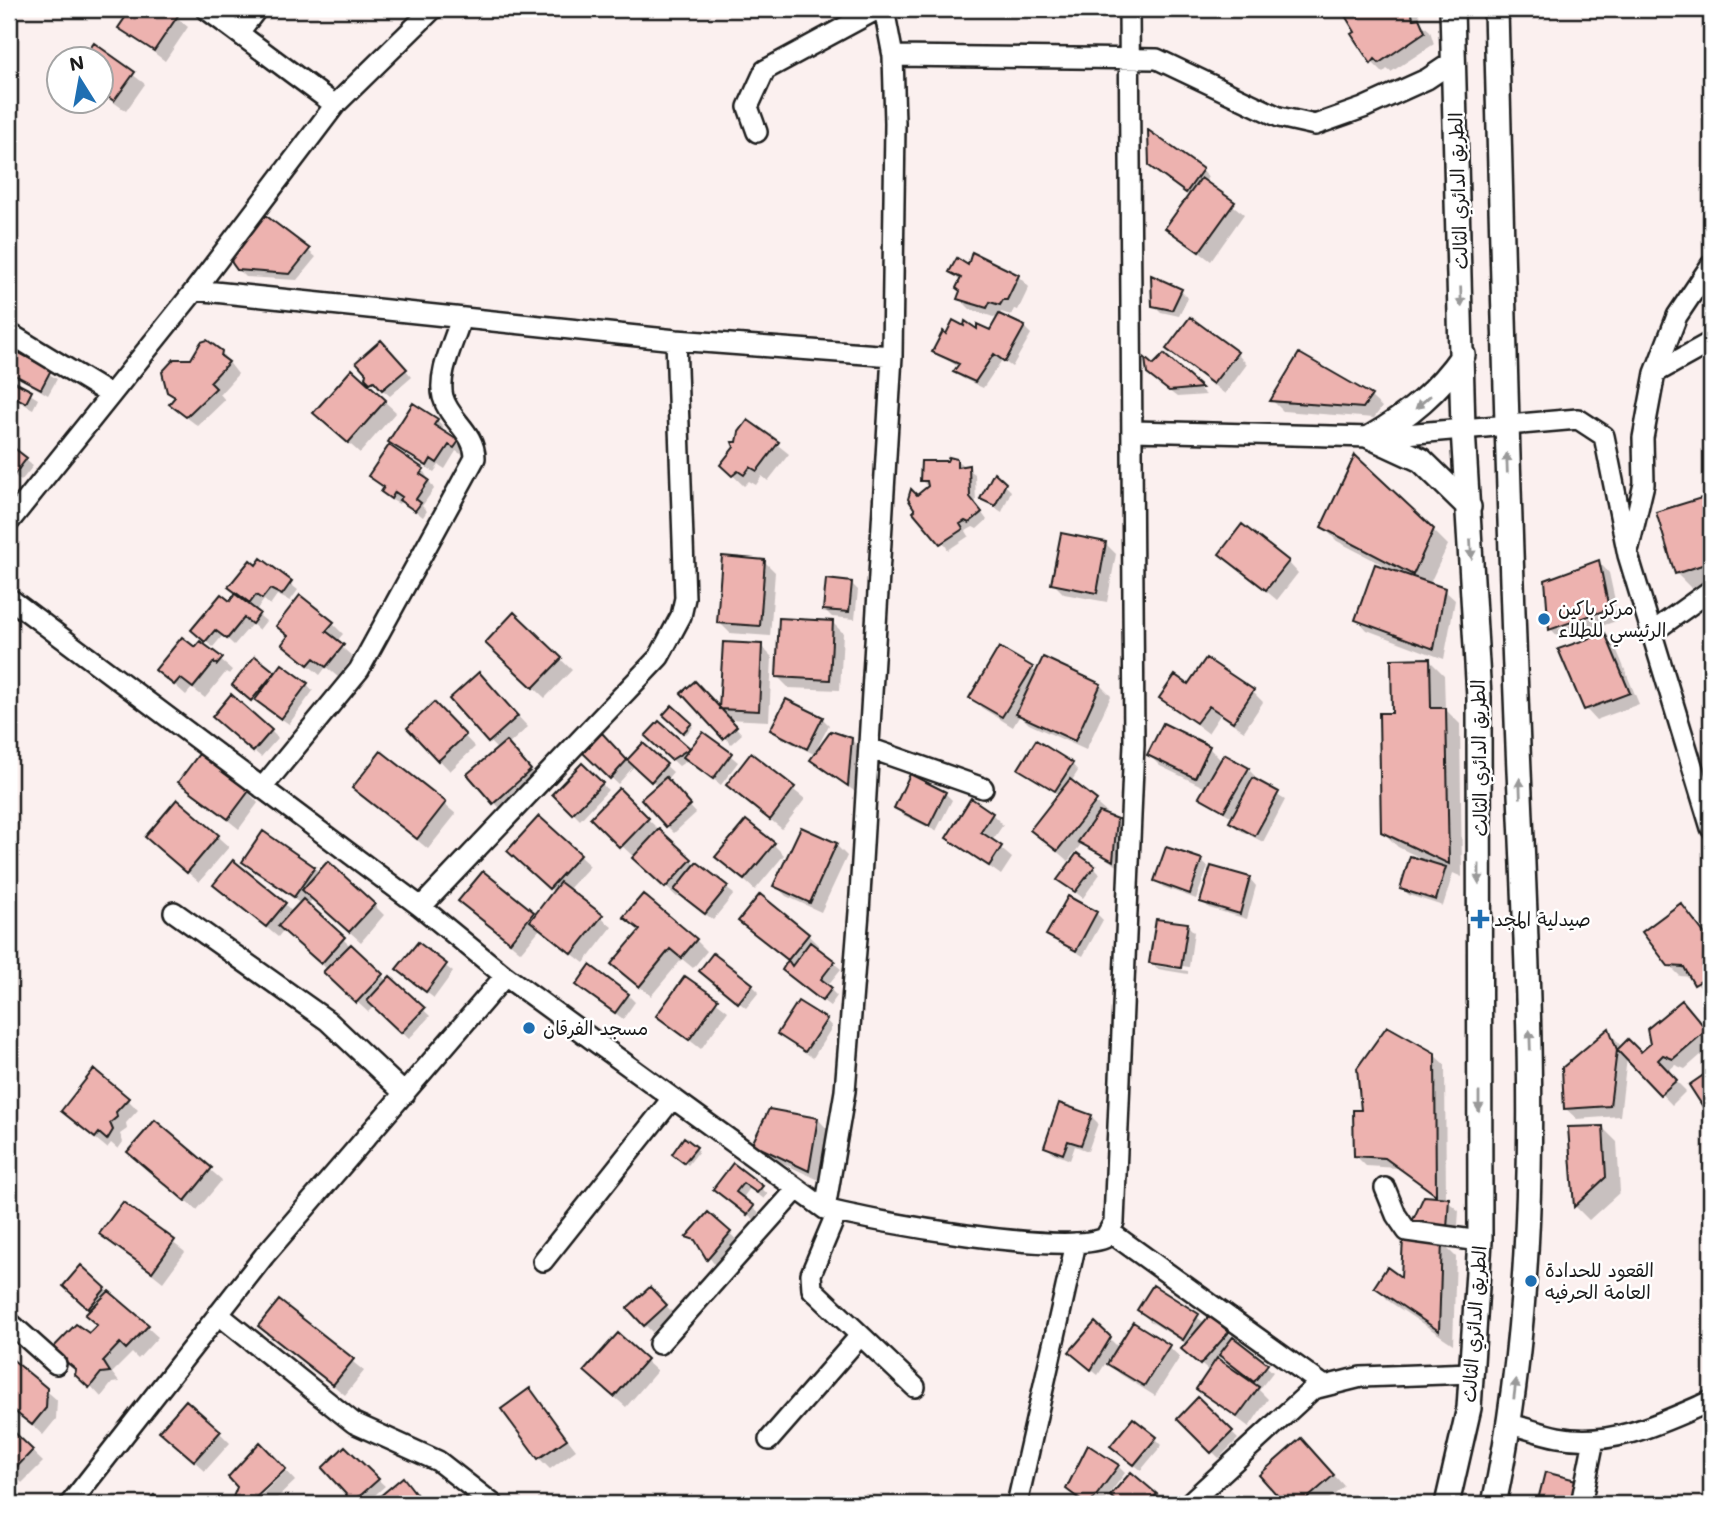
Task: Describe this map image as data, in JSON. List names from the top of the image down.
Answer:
{
  "streets": {
    "main road": ["الطريق الدائري الثالث"]
  },
  "places": {
    "other": ["مركز باكين الرئيسي للطلاء", "مسجد الفرقان", "القعود للحدادة العامة الحرفيه"],
    "health": ["صيدلية المجد"]
  },
  "north": "top"
}
